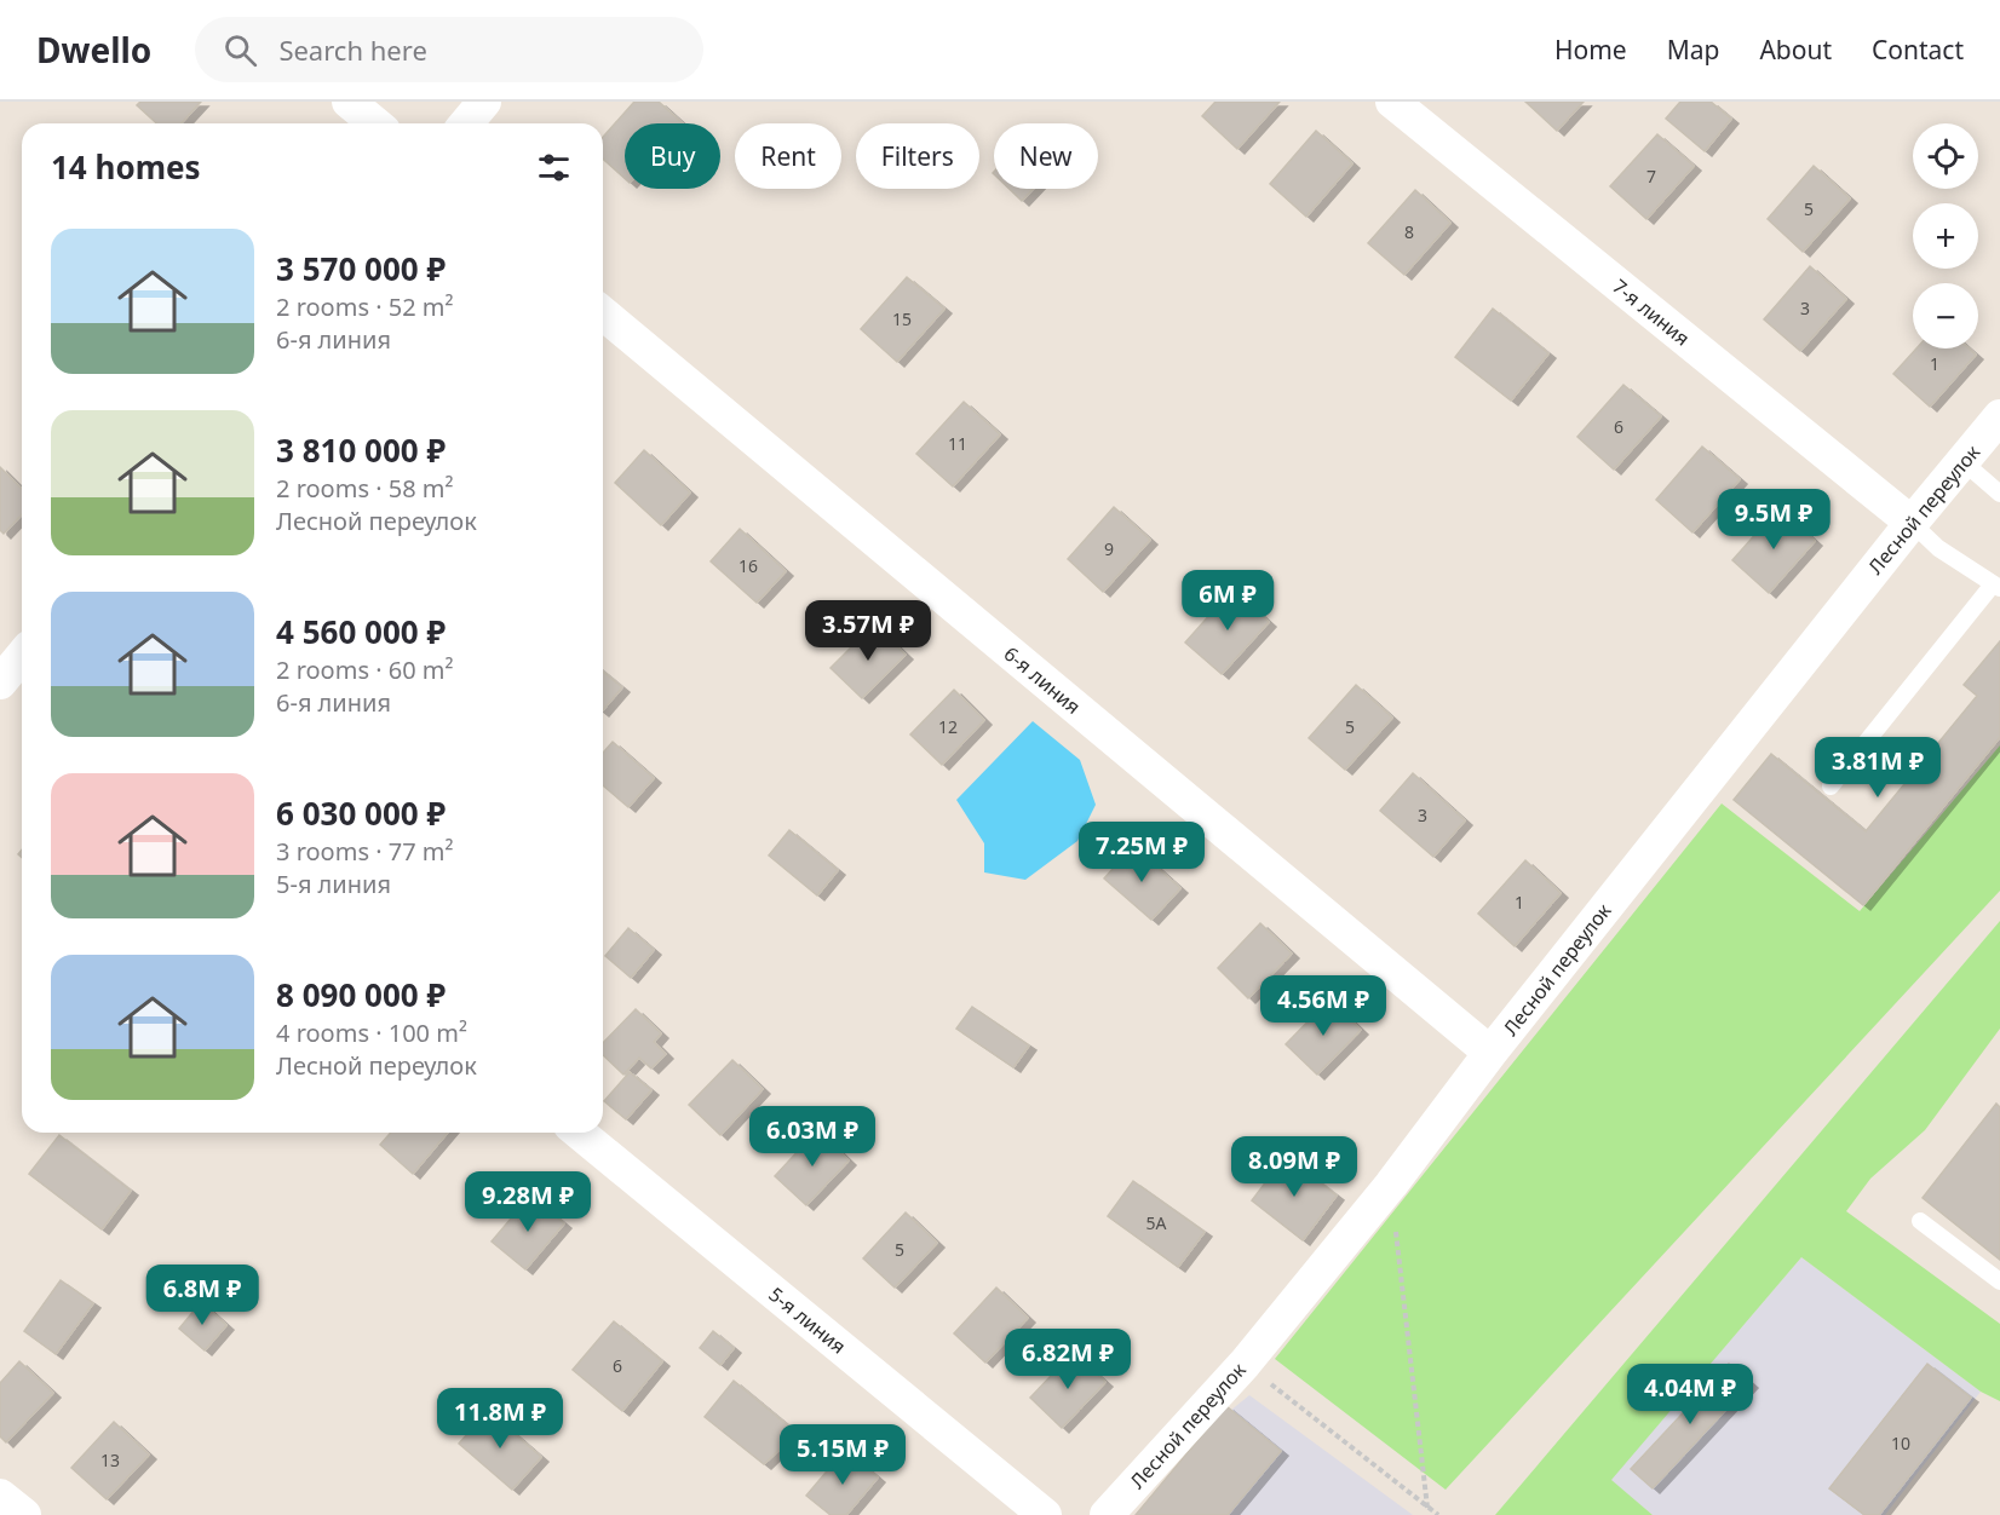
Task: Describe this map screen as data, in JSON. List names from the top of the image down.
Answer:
{
  "streets": {
    "street": [
      "7-я линия",
      "Лесной переулок",
      "6-я линия",
      "5-я линия"
    ]
  },
  "crossings": [
    ["7-я линия", "Лесной переулок"],
    ["Лесной переулок", "6-я линия"]
  ],
  "house_numbers": [
    "7",
    "5",
    "8",
    "3",
    "15",
    "1",
    "6",
    "11",
    "9",
    "16",
    "12",
    "5",
    "3",
    "1",
    "5А",
    "5",
    "6",
    "10",
    "13"
  ],
  "page": {
    "header": "Dwello",
    "search": "Search here",
    "nav": [
      "Home",
      "Map",
      "About",
      "Contact"
    ],
    "map_buttons": ["+", "−"],
    "chip": [
      "Buy",
      "Rent",
      "Filters",
      "New"
    ],
    "heading": "14 homes",
    "list": [
      {
        "name": "3 570 000 ₽",
        "note": "2 rooms · 52 m² · 6-я линия"
      },
      {
        "name": "3 810 000 ₽",
        "note": "2 rooms · 58 m² · Лесной переулок"
      },
      {
        "name": "4 560 000 ₽",
        "note": "2 rooms · 60 m² · 6-я линия"
      },
      {
        "name": "6 030 000 ₽",
        "note": "3 rooms · 77 m² · 5-я линия"
      },
      {
        "name": "8 090 000 ₽",
        "note": "4 rooms · 100 m² · Лесной переулок"
      }
    ],
    "price": [
      "9.5M ₽",
      "6M ₽",
      "3.57M ₽",
      "3.81M ₽",
      "7.25M ₽",
      "4.56M ₽",
      "6.03M ₽",
      "8.09M ₽",
      "9.28M ₽",
      "6.8M ₽",
      "6.82M ₽",
      "4.04M ₽",
      "11.8M ₽",
      "5.15M ₽"
    ]
  }
}
